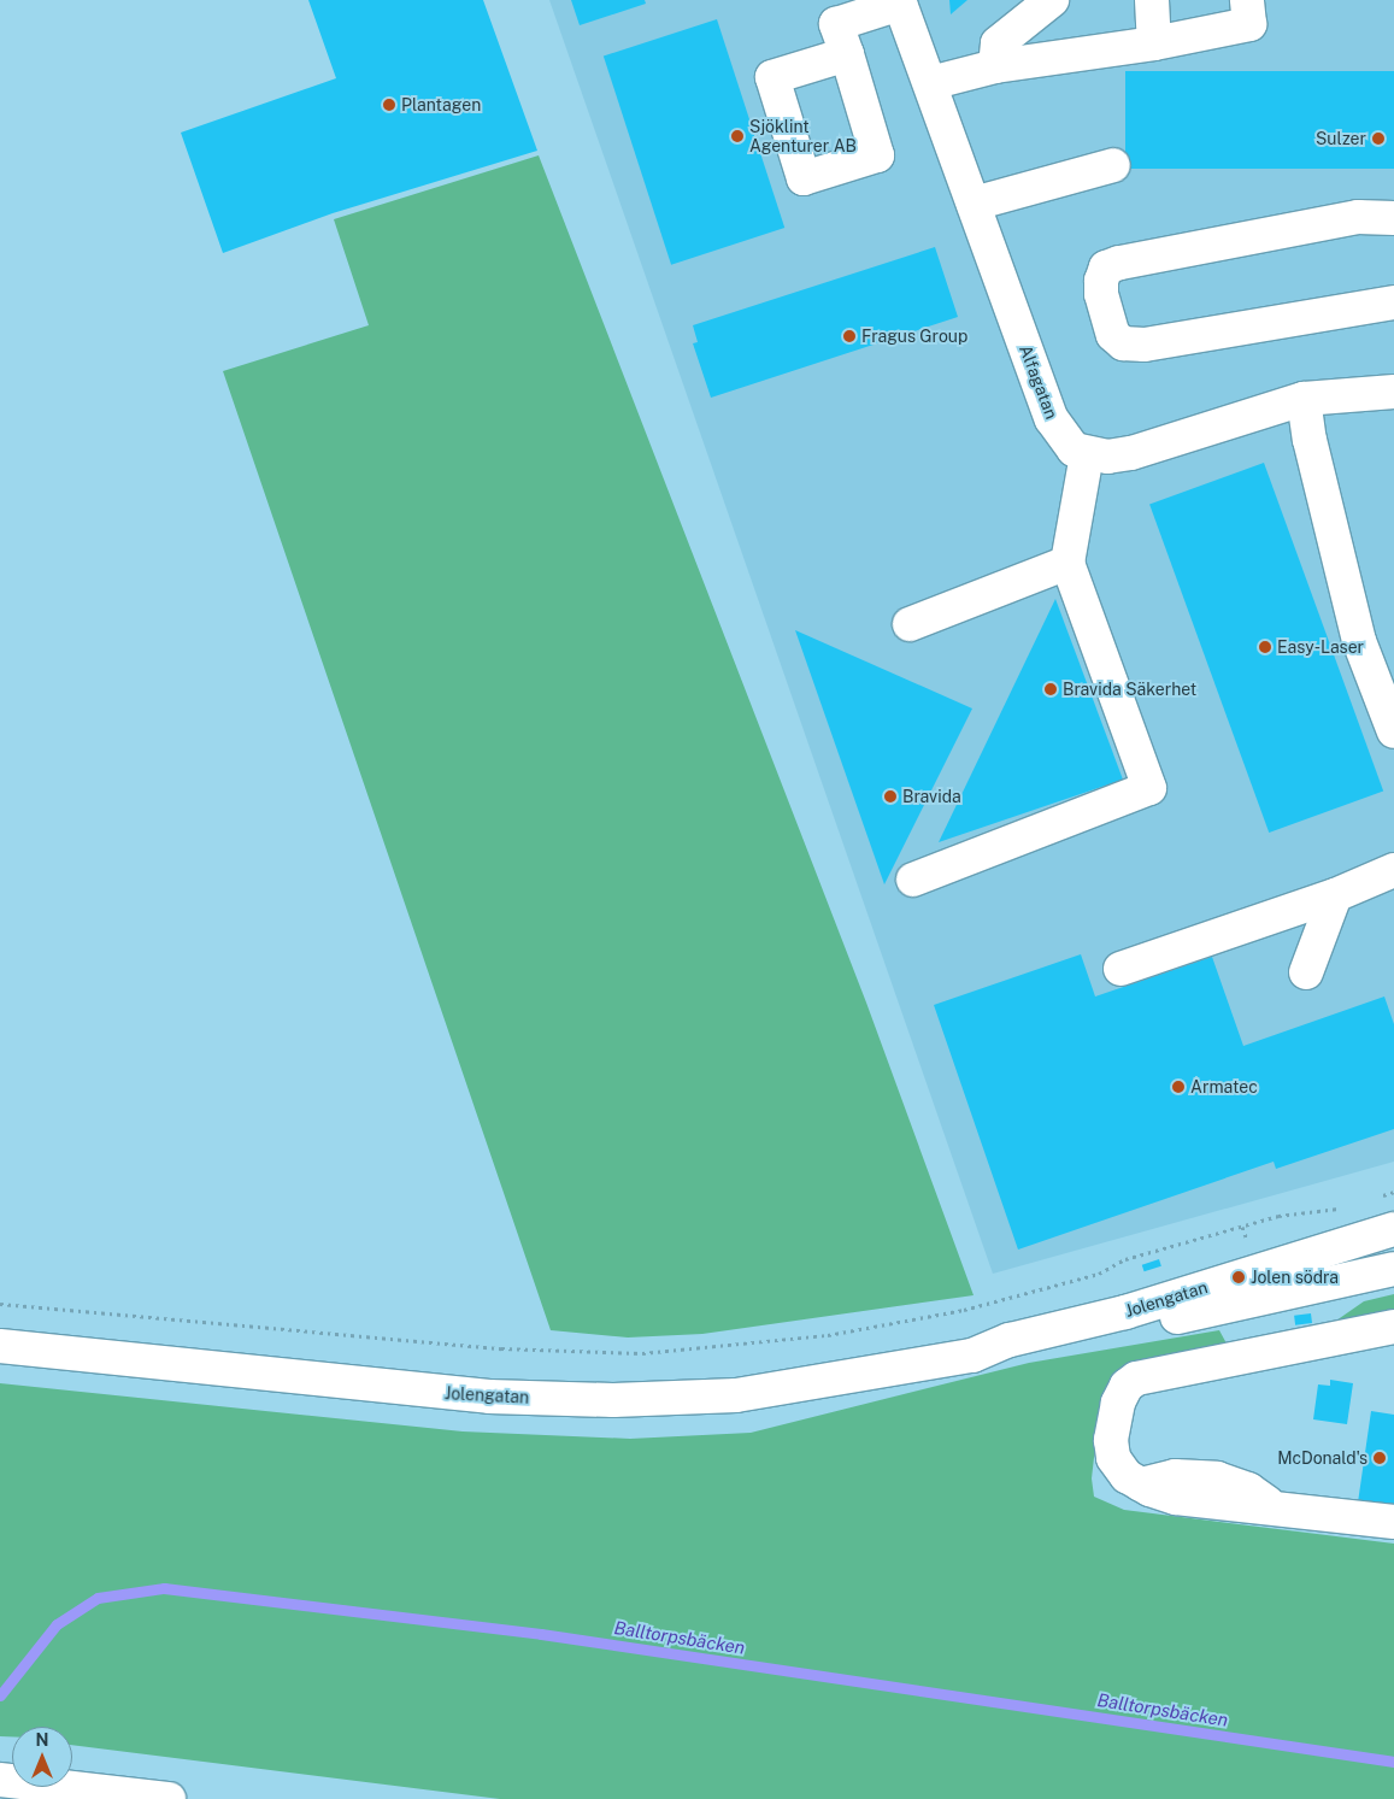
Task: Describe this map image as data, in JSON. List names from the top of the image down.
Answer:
{
  "streets": {
    "main road": ["Alfagatan", "Jolengatan"]
  },
  "water": ["Balltorpsbäcken"],
  "places": [
    "Plantagen",
    "Sjöklint Agenturer AB",
    "Sulzer",
    "Fragus Group",
    "Easy-Laser",
    "Bravida Säkerhet",
    "Bravida",
    "Armatec",
    "Jolen södra",
    "McDonald's"
  ],
  "north": "top"
}
